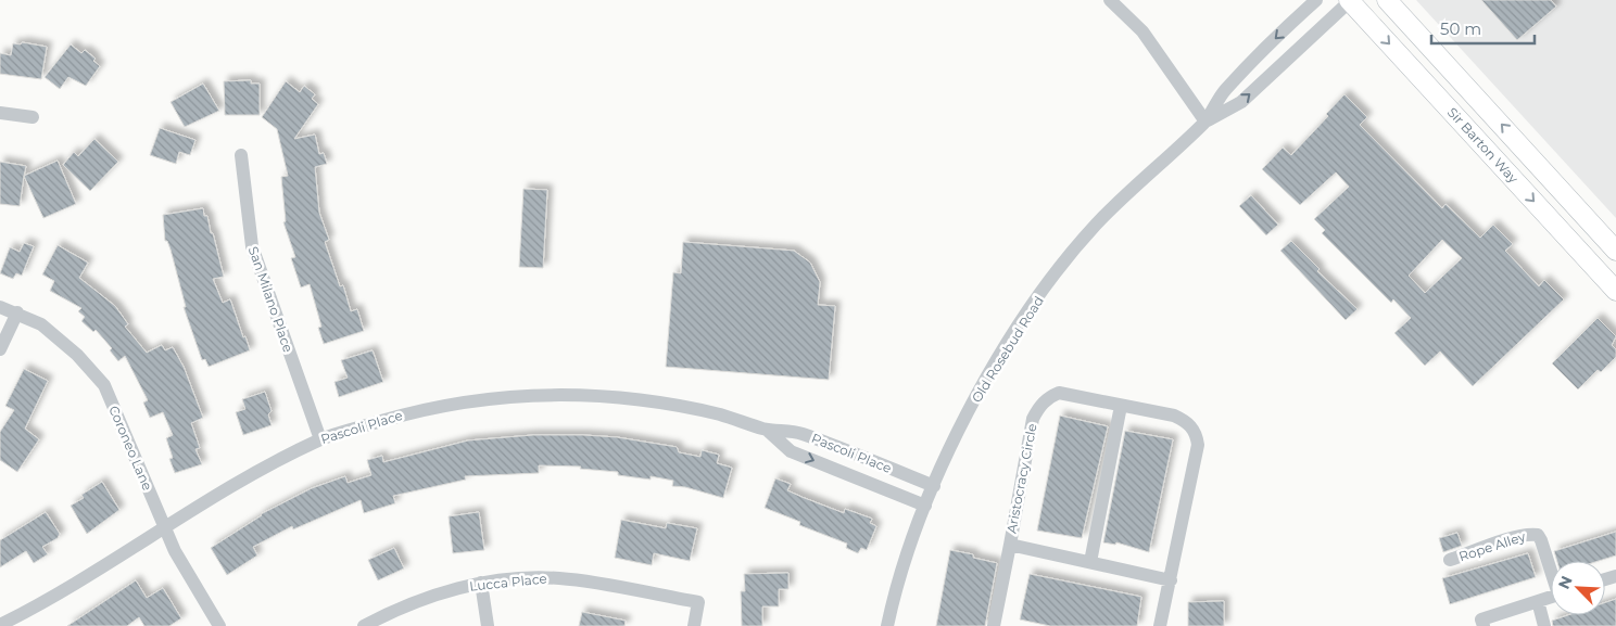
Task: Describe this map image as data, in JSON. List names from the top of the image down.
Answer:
{
  "streets": {
    "main road": ["Sir Barton Way"],
    "street": [
      "San Milano Place",
      "Old Rosebud Road",
      "Pascoli Place",
      "Coroneo Lane",
      "Aristocracy Circle",
      "Rope Alley",
      "Lucca Place"
    ]
  },
  "crossings": [
    ["Sir Barton Way", "Old Rosebud Road"],
    ["San Milano Place", "Pascoli Place"],
    ["Old Rosebud Road", "Pascoli Place"],
    ["Pascoli Place", "Coroneo Lane"]
  ],
  "scale_bar": "50 m",
  "north": "top left"
}
